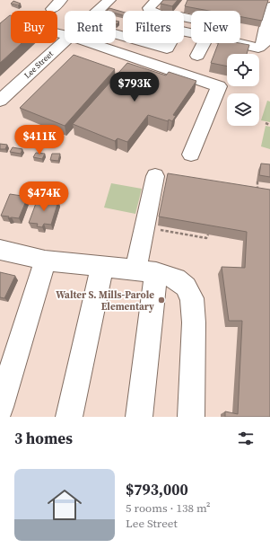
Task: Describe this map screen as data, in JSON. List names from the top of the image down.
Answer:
{
  "streets": {
    "street": ["Lee Street"]
  },
  "places": ["Walter S. Mills-Parole Elementary"],
  "page": {
    "chip": [
      "Buy",
      "Rent",
      "Filters",
      "New"
    ],
    "price": ["$793K", "$411K", "$474K"],
    "heading": "3 homes",
    "list": [
      {
        "name": "$793,000",
        "note": "5 rooms · 138 m² · Lee Street"
      }
    ]
  }
}
